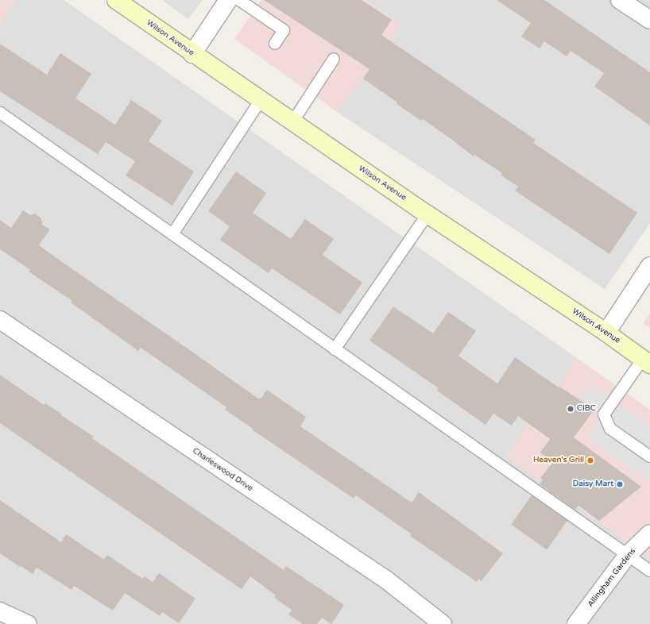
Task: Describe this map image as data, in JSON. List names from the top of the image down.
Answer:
{
  "streets": {
    "main road": ["Wilson Avenue"],
    "street": ["Charleswood Drive", "Allingham Gardens"]
  },
  "places": ["CIBC", "Heaven's Grill", "Daisy Mart"]
}
